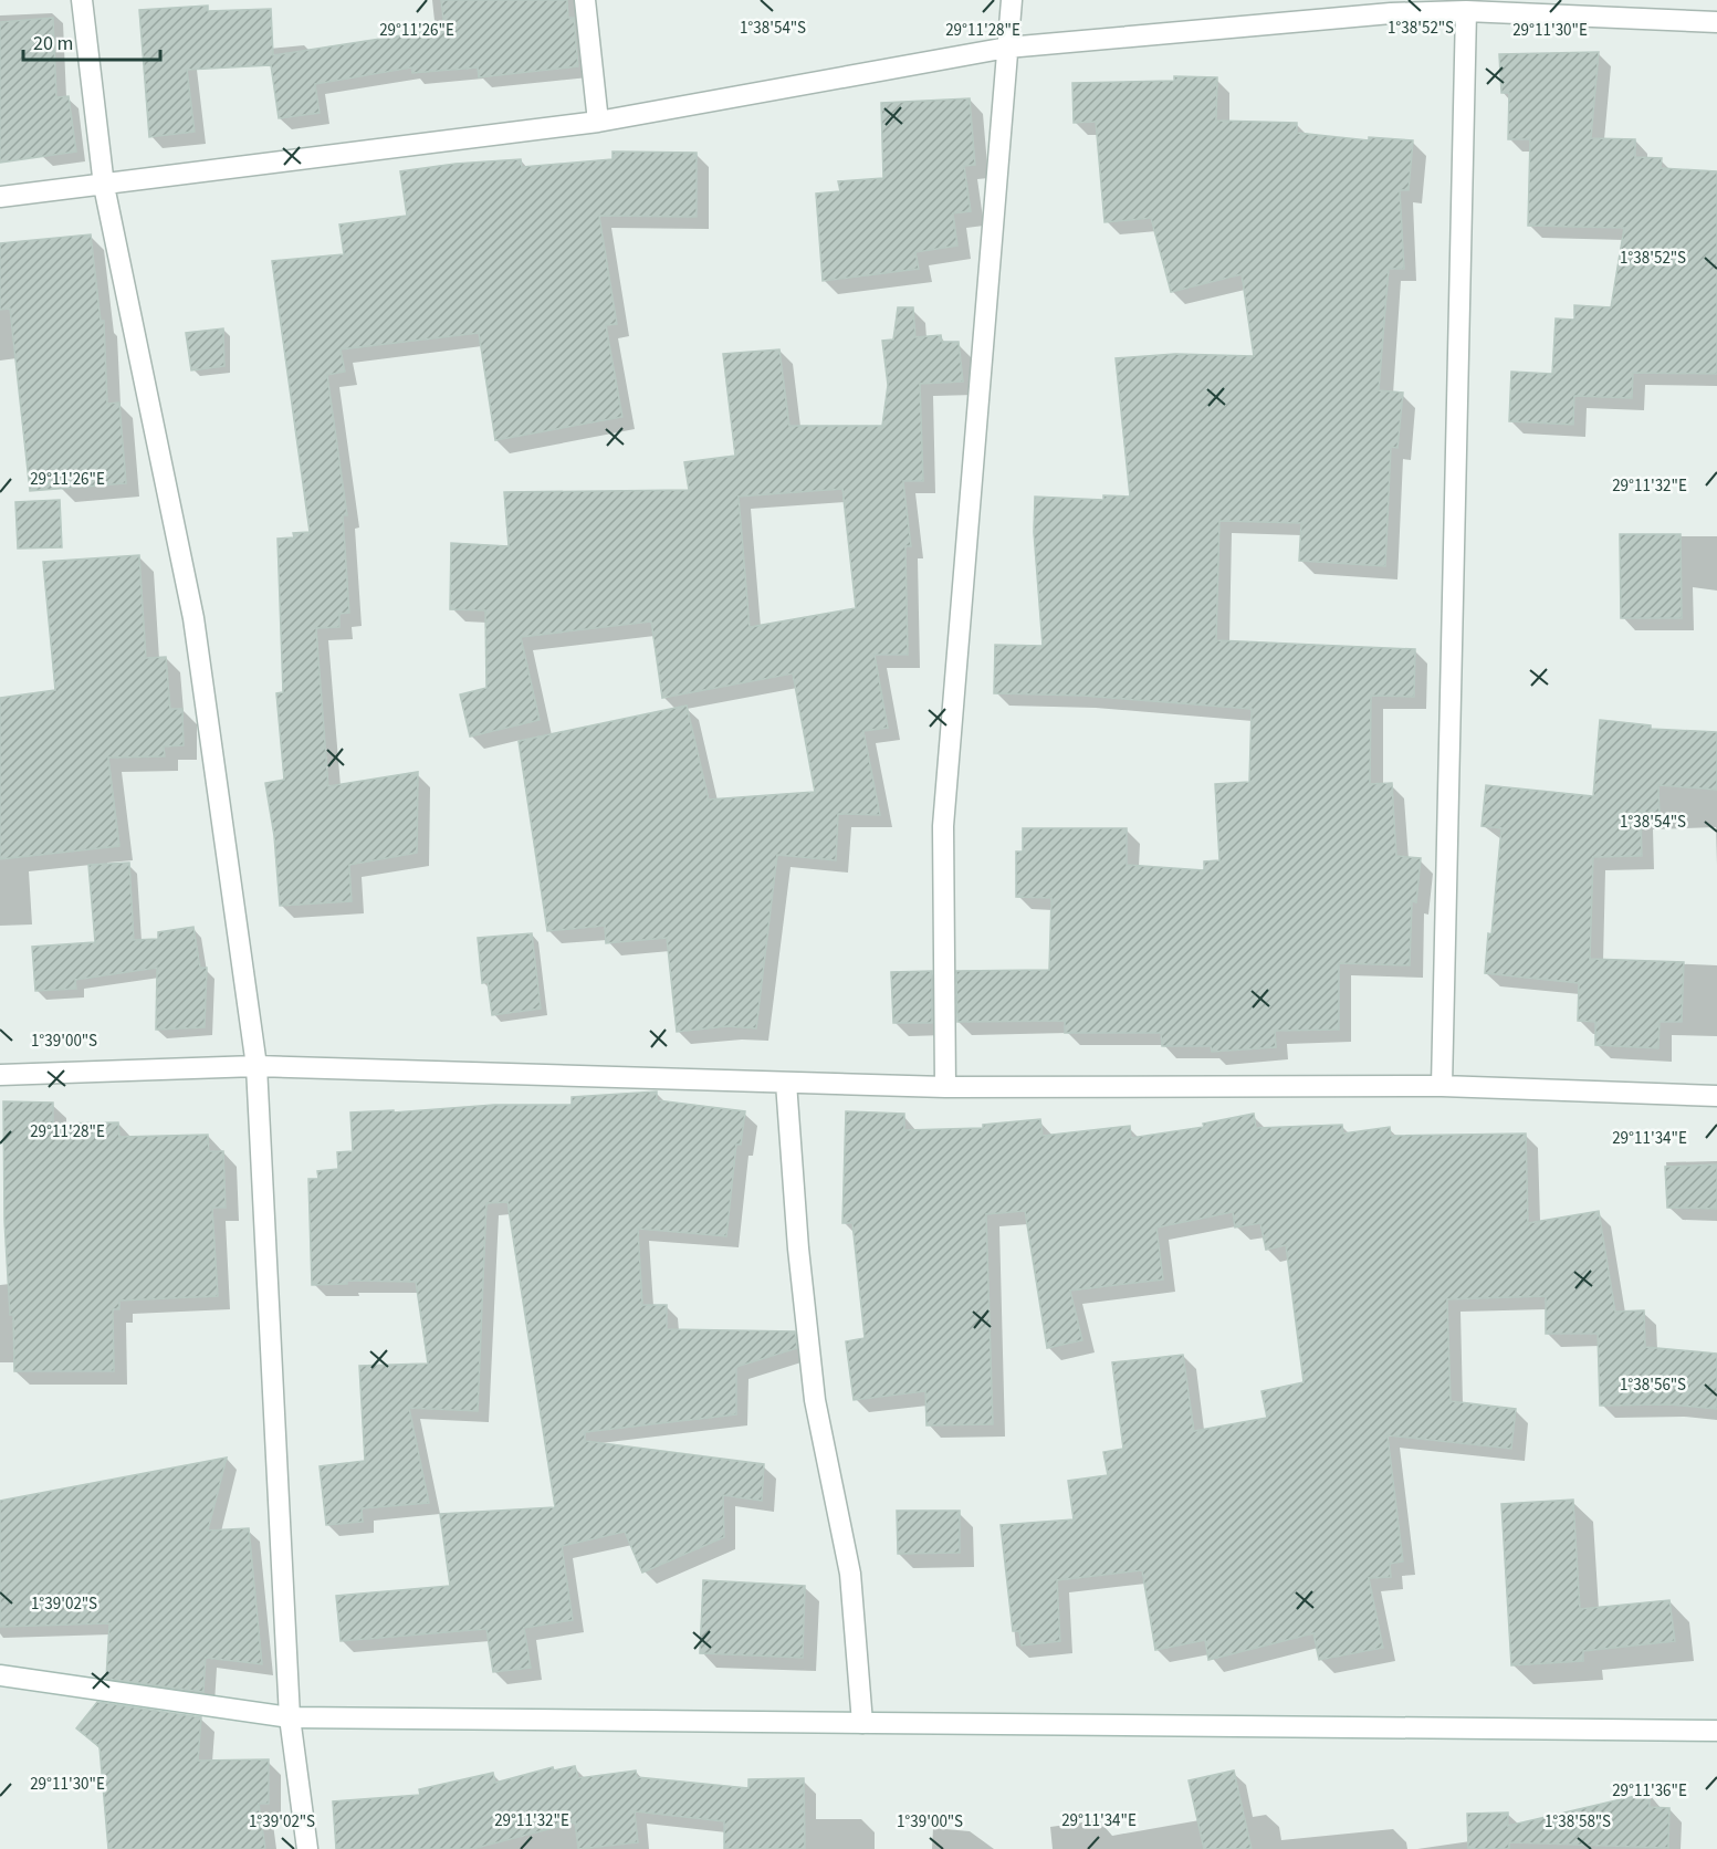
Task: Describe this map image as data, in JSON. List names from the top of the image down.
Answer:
{
  "scale_bar": "20 m",
  "coordinates": [
    "1°38'54\"S",
    "1°38'52\"S",
    "29°11'26\"E",
    "29°11'28\"E",
    "29°11'30\"E",
    "29°11'32\"E",
    "1°39'00\"S",
    "29°11'34\"E",
    "1°38'56\"S",
    "1°39'02\"S",
    "29°11'36\"E",
    "1°38'58\"S"
  ]
}
